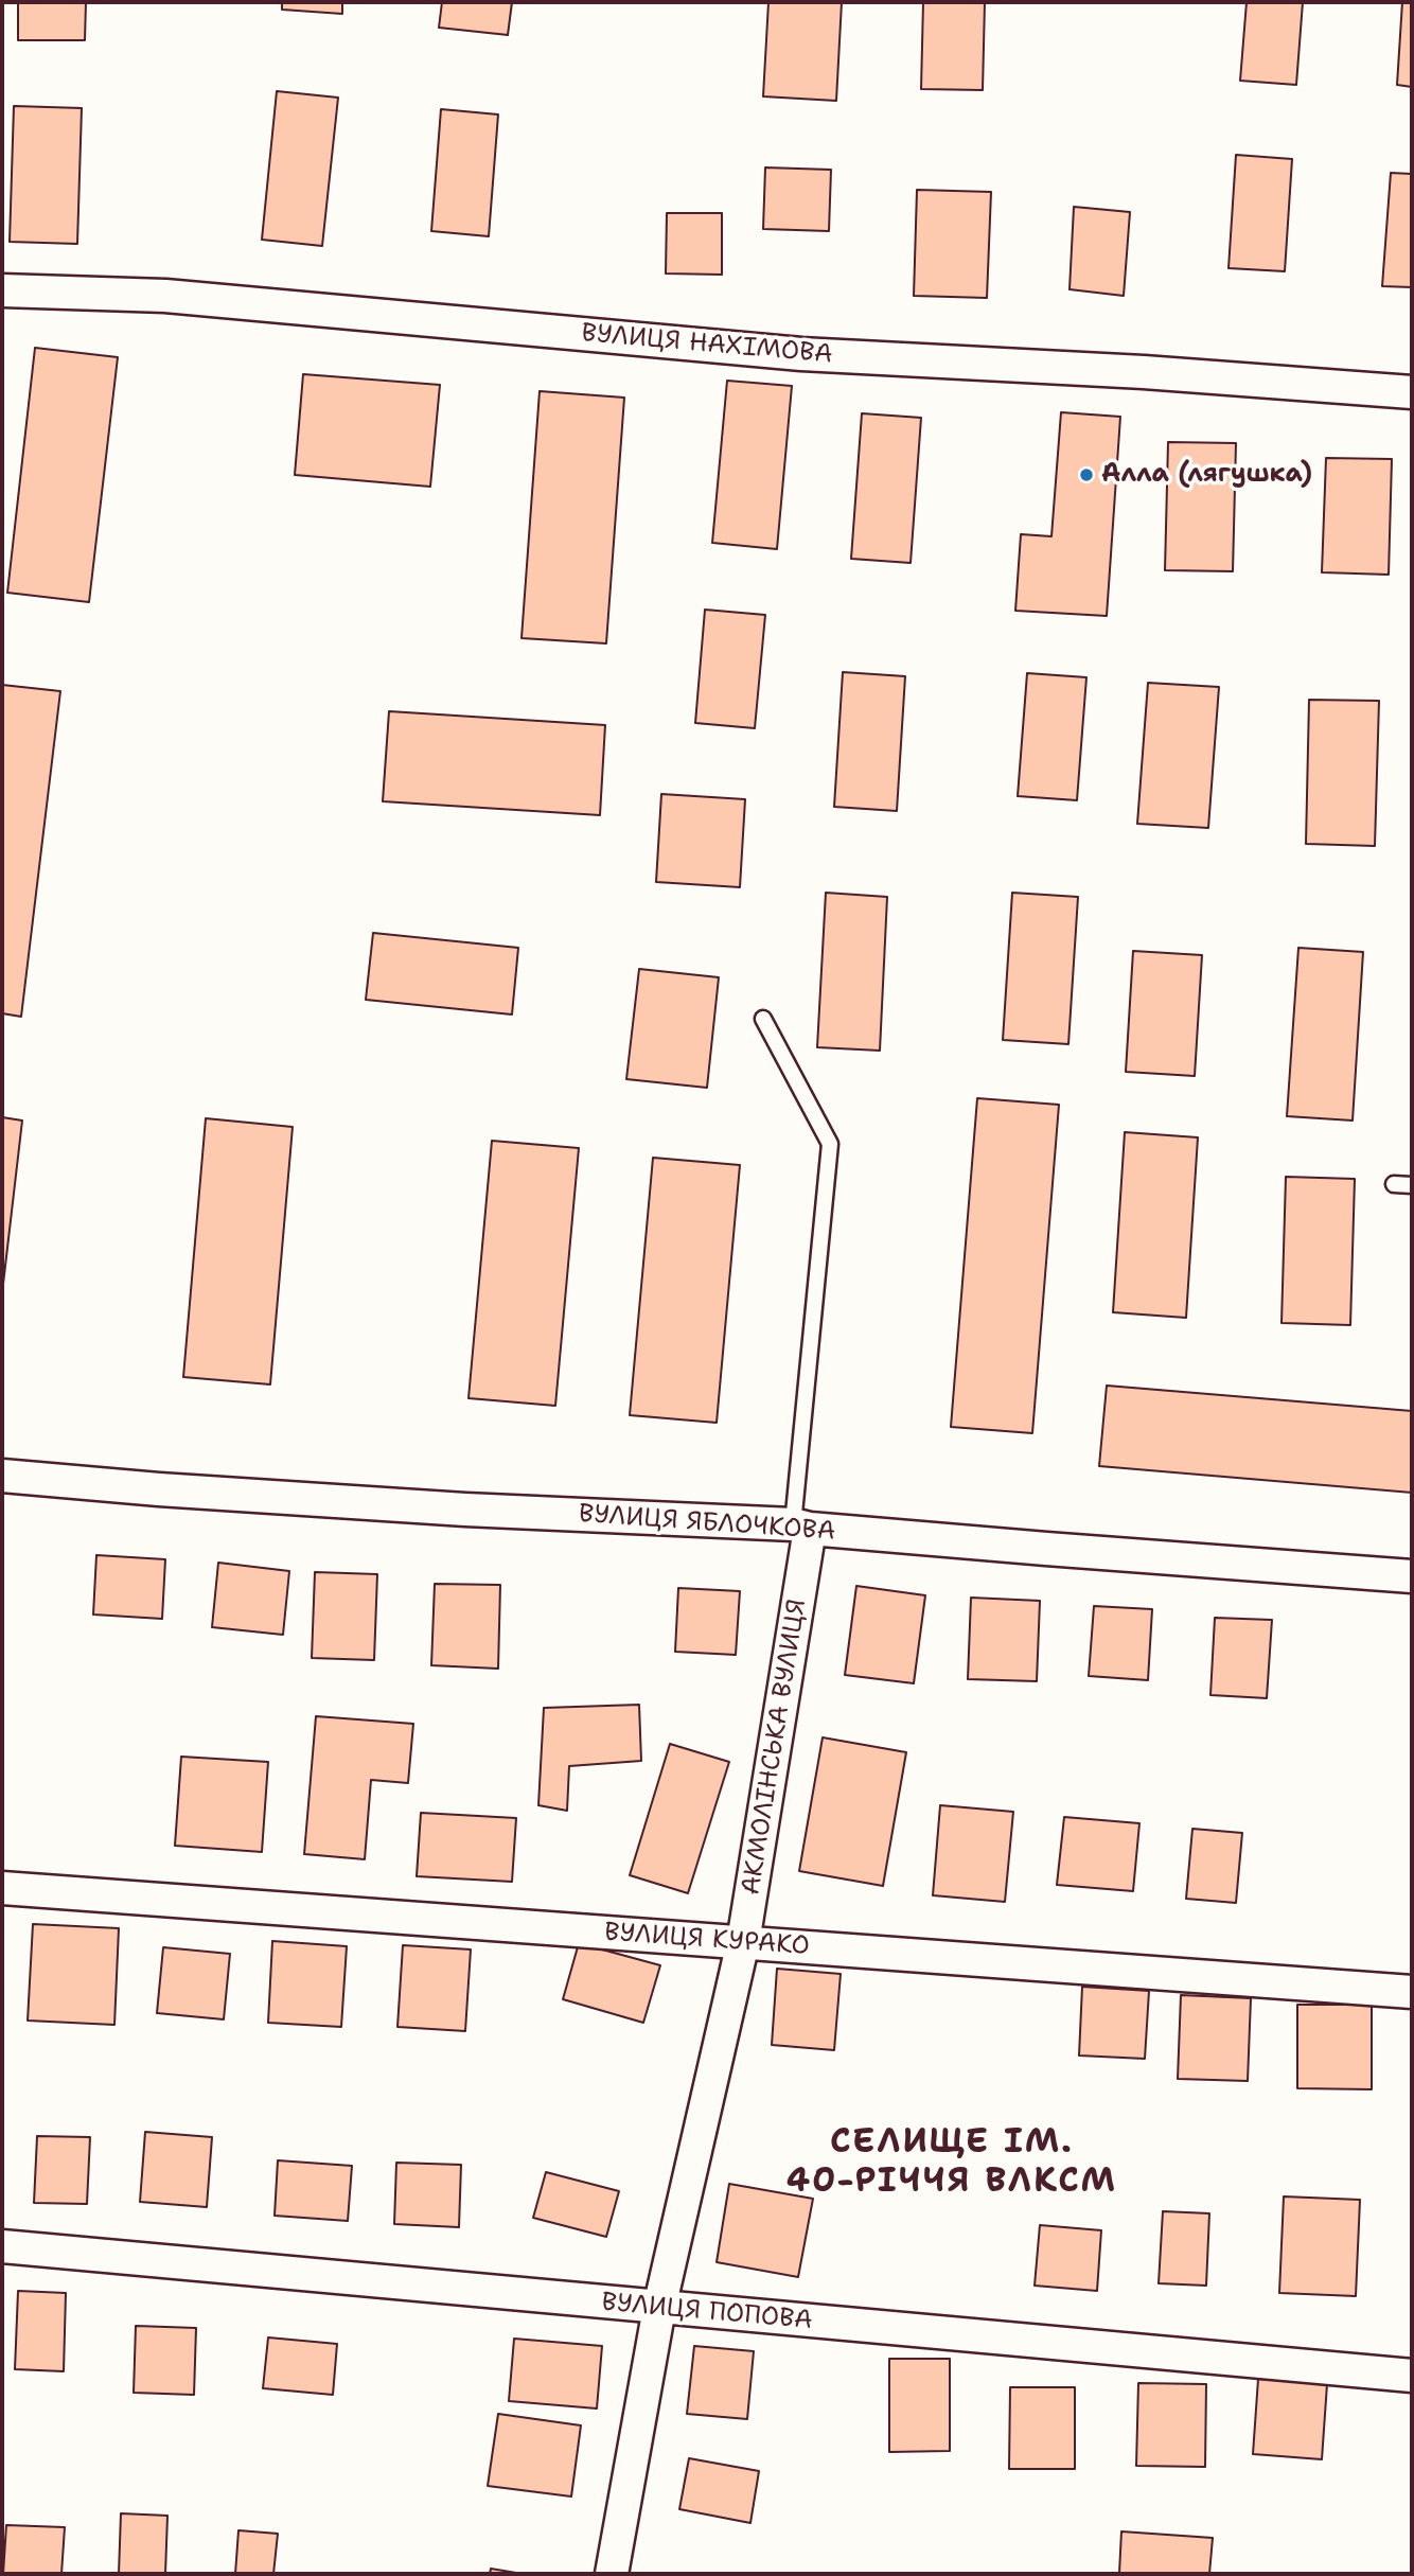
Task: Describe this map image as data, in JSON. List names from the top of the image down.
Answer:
{
  "streets": {
    "street": [
      "ВУЛИЦЯ НАХІМОВА",
      "ВУЛИЦЯ ЯБЛОЧКОВА",
      "АКМОЛІНСЬКА ВУЛИЦЯ",
      "ВУЛИЦЯ КУРАКО",
      "ВУЛИЦЯ ПОПОВА"
    ]
  },
  "crossings": [
    ["ВУЛИЦЯ ЯБЛОЧКОВА", "АКМОЛІНСЬКА ВУЛИЦЯ"],
    ["АКМОЛІНСЬКА ВУЛИЦЯ", "ВУЛИЦЯ КУРАКО"],
    ["АКМОЛІНСЬКА ВУЛИЦЯ", "ВУЛИЦЯ ПОПОВА"]
  ],
  "districts": ["СЕЛИЩЕ ІМ. 40-РІЧЧЯ ВЛКСМ"],
  "places": ["Алла (лягушка)"]
}
